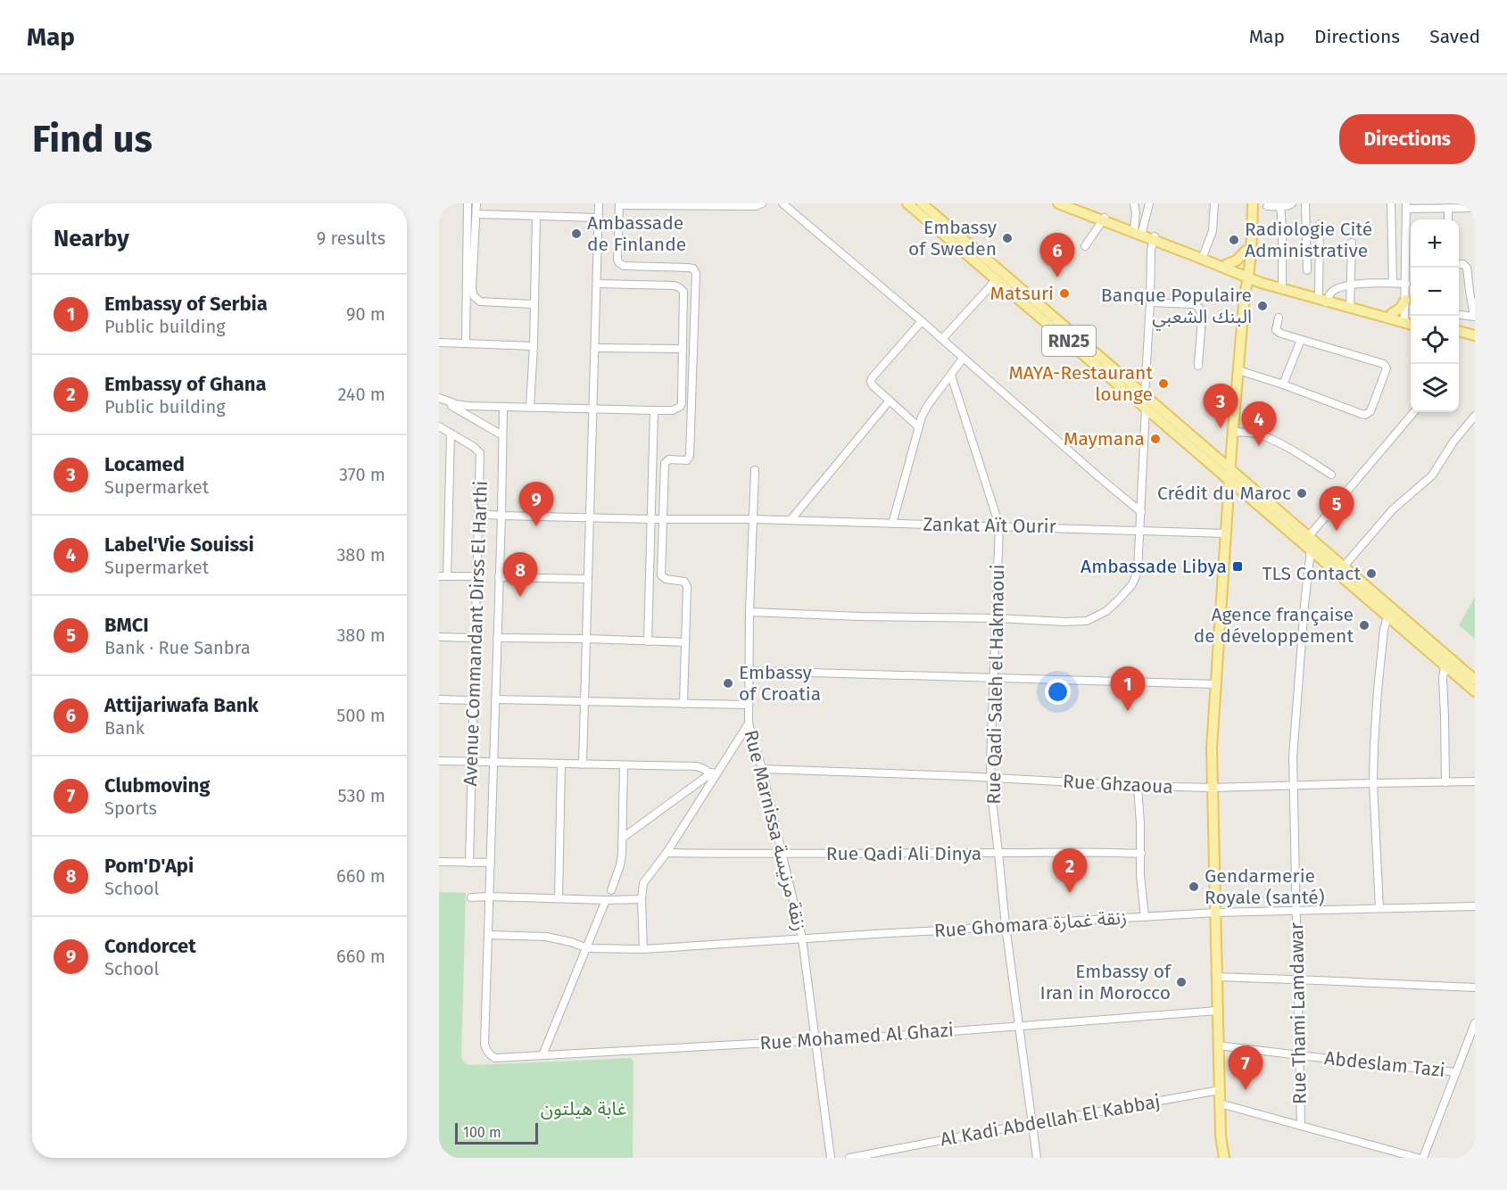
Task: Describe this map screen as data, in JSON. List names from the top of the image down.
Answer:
{
  "streets": {
    "main road": ["RN25"],
    "street": [
      "Zankat Aït Ourir",
      "Avenue Commandant Dirss El Harthi",
      "Rue Qadi Saleh el Hakmaoui",
      "Rue Ghzaoua",
      "Rue Marnissa زنقة مرنيسة",
      "Rue Qadi Ali Dinya",
      "Rue Ghomara زنقة غمارة",
      "Rue Thami Lamdawar",
      "Rue Mohamed Al Ghazi",
      "Abdeslam Tazi",
      "Al Kadi Abdellah El Kabbaj"
    ]
  },
  "crossings": [
    ["RN25", "Rue Thami Lamdawar"],
    ["Zankat Aït Ourir", "Avenue Commandant Dirss El Harthi"],
    ["Zankat Aït Ourir", "Rue Qadi Saleh el Hakmaoui"],
    ["Zankat Aït Ourir", "Rue Marnissa زنقة مرنيسة"],
    ["Rue Qadi Saleh el Hakmaoui", "Rue Ghzaoua"],
    ["Rue Qadi Saleh el Hakmaoui", "Rue Qadi Ali Dinya"],
    ["Rue Qadi Saleh el Hakmaoui", "Rue Ghomara زنقة غمارة"],
    ["Rue Qadi Saleh el Hakmaoui", "Rue Mohamed Al Ghazi"],
    ["Rue Qadi Saleh el Hakmaoui", "Al Kadi Abdellah El Kabbaj"],
    ["Rue Ghzaoua", "Rue Marnissa زنقة مرنيسة"],
    ["Rue Ghzaoua", "Rue Thami Lamdawar"],
    ["Rue Marnissa زنقة مرنيسة", "Rue Qadi Ali Dinya"],
    ["Rue Marnissa زنقة مرنيسة", "Rue Ghomara زنقة غمارة"],
    ["Rue Marnissa زنقة مرنيسة", "Rue Mohamed Al Ghazi"],
    ["Rue Ghomara زنقة غمارة", "Rue Thami Lamdawar"],
    ["Rue Ghomara زنقة غمارة", "Rue Mohamed Al Ghazi"],
    ["Rue Thami Lamdawar", "Abdeslam Tazi"]
  ],
  "parks": ["غابة هيلتون"],
  "places": {
    "other": [
      "Ambassade de Finlande",
      "Embassy of Sweden",
      "Radiologie Cité Administrative",
      "Matsuri",
      "Banque Populaire البنك الشعبي",
      "MAYA-Restaurant lounge",
      "Maymana",
      "Crédit du Maroc",
      "TLS Contact",
      "Agence française de développement",
      "Embassy of Croatia",
      "Gendarmerie Royale (santé)",
      "Embassy of Iran in Morocco"
    ],
    "transit": ["Ambassade Libya"]
  },
  "scale_bar": "100 m",
  "page": {
    "header": "Map",
    "nav": ["Map", "Directions", "Saved"],
    "buttons": "Directions",
    "title": "Find us",
    "heading": ["Nearby", "9 results"],
    "map_buttons": ["+", "−"],
    "pins": [
      "6",
      "3",
      "4",
      "9",
      "5",
      "8",
      "1",
      "2",
      "7"
    ],
    "list": [
      {
        "mark": "1",
        "name": "Embassy of Serbia",
        "note": "Public building",
        "value": "90 m"
      },
      {
        "mark": "2",
        "name": "Embassy of Ghana",
        "note": "Public building",
        "value": "240 m"
      },
      {
        "mark": "3",
        "name": "Locamed",
        "note": "Supermarket",
        "value": "370 m"
      },
      {
        "mark": "4",
        "name": "Label'Vie Souissi",
        "note": "Supermarket",
        "value": "380 m"
      },
      {
        "mark": "5",
        "name": "BMCI",
        "note": "Bank · Rue Sanbra",
        "value": "380 m"
      },
      {
        "mark": "6",
        "name": "Attijariwafa Bank",
        "note": "Bank",
        "value": "500 m"
      },
      {
        "mark": "7",
        "name": "Clubmoving",
        "note": "Sports",
        "value": "530 m"
      },
      {
        "mark": "8",
        "name": "Pom'D'Api",
        "note": "School",
        "value": "660 m"
      },
      {
        "mark": "9",
        "name": "Condorcet",
        "note": "School",
        "value": "660 m"
      }
    ],
    "scale": "100 m"
  }
}
